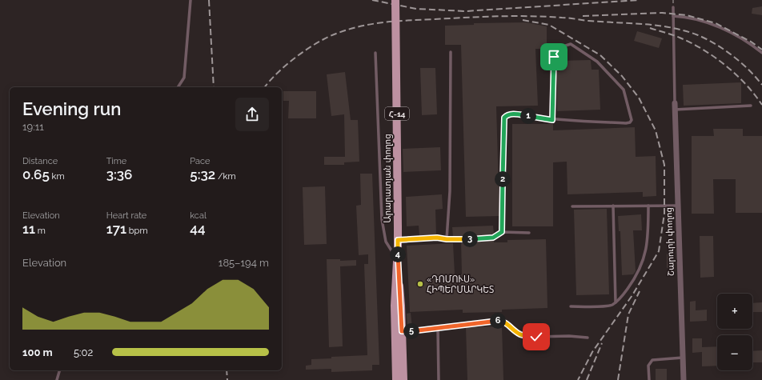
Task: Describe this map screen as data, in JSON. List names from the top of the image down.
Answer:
{
  "streets": {
    "main road": ["Հ-14", "Արարատյան փողոց"],
    "street": ["Շարուրի փողոց"]
  },
  "places": ["«ԴՈՄՈՒՍ» ՀԻՊԵՐՄԱՐԿԵՏ"],
  "page": {
    "heading": ["Evening run", "19:11"],
    "pins": [
      "1",
      "2",
      "3",
      "4",
      "6",
      "5"
    ],
    "stats": [
      ["Distance", "0.65 km"],
      ["Time", "3:36"],
      ["Pace", "5:32 /km"],
      ["Elevation", "11 m"],
      ["Heart rate", "171 bpm"],
      ["kcal", "44"]
    ],
    "chart": ["Elevation", "185–194 m"],
    "map_buttons": ["+", "−"],
    "list": [
      {
        "name": "100 m",
        "note": "5:02"
      }
    ]
  }
}
